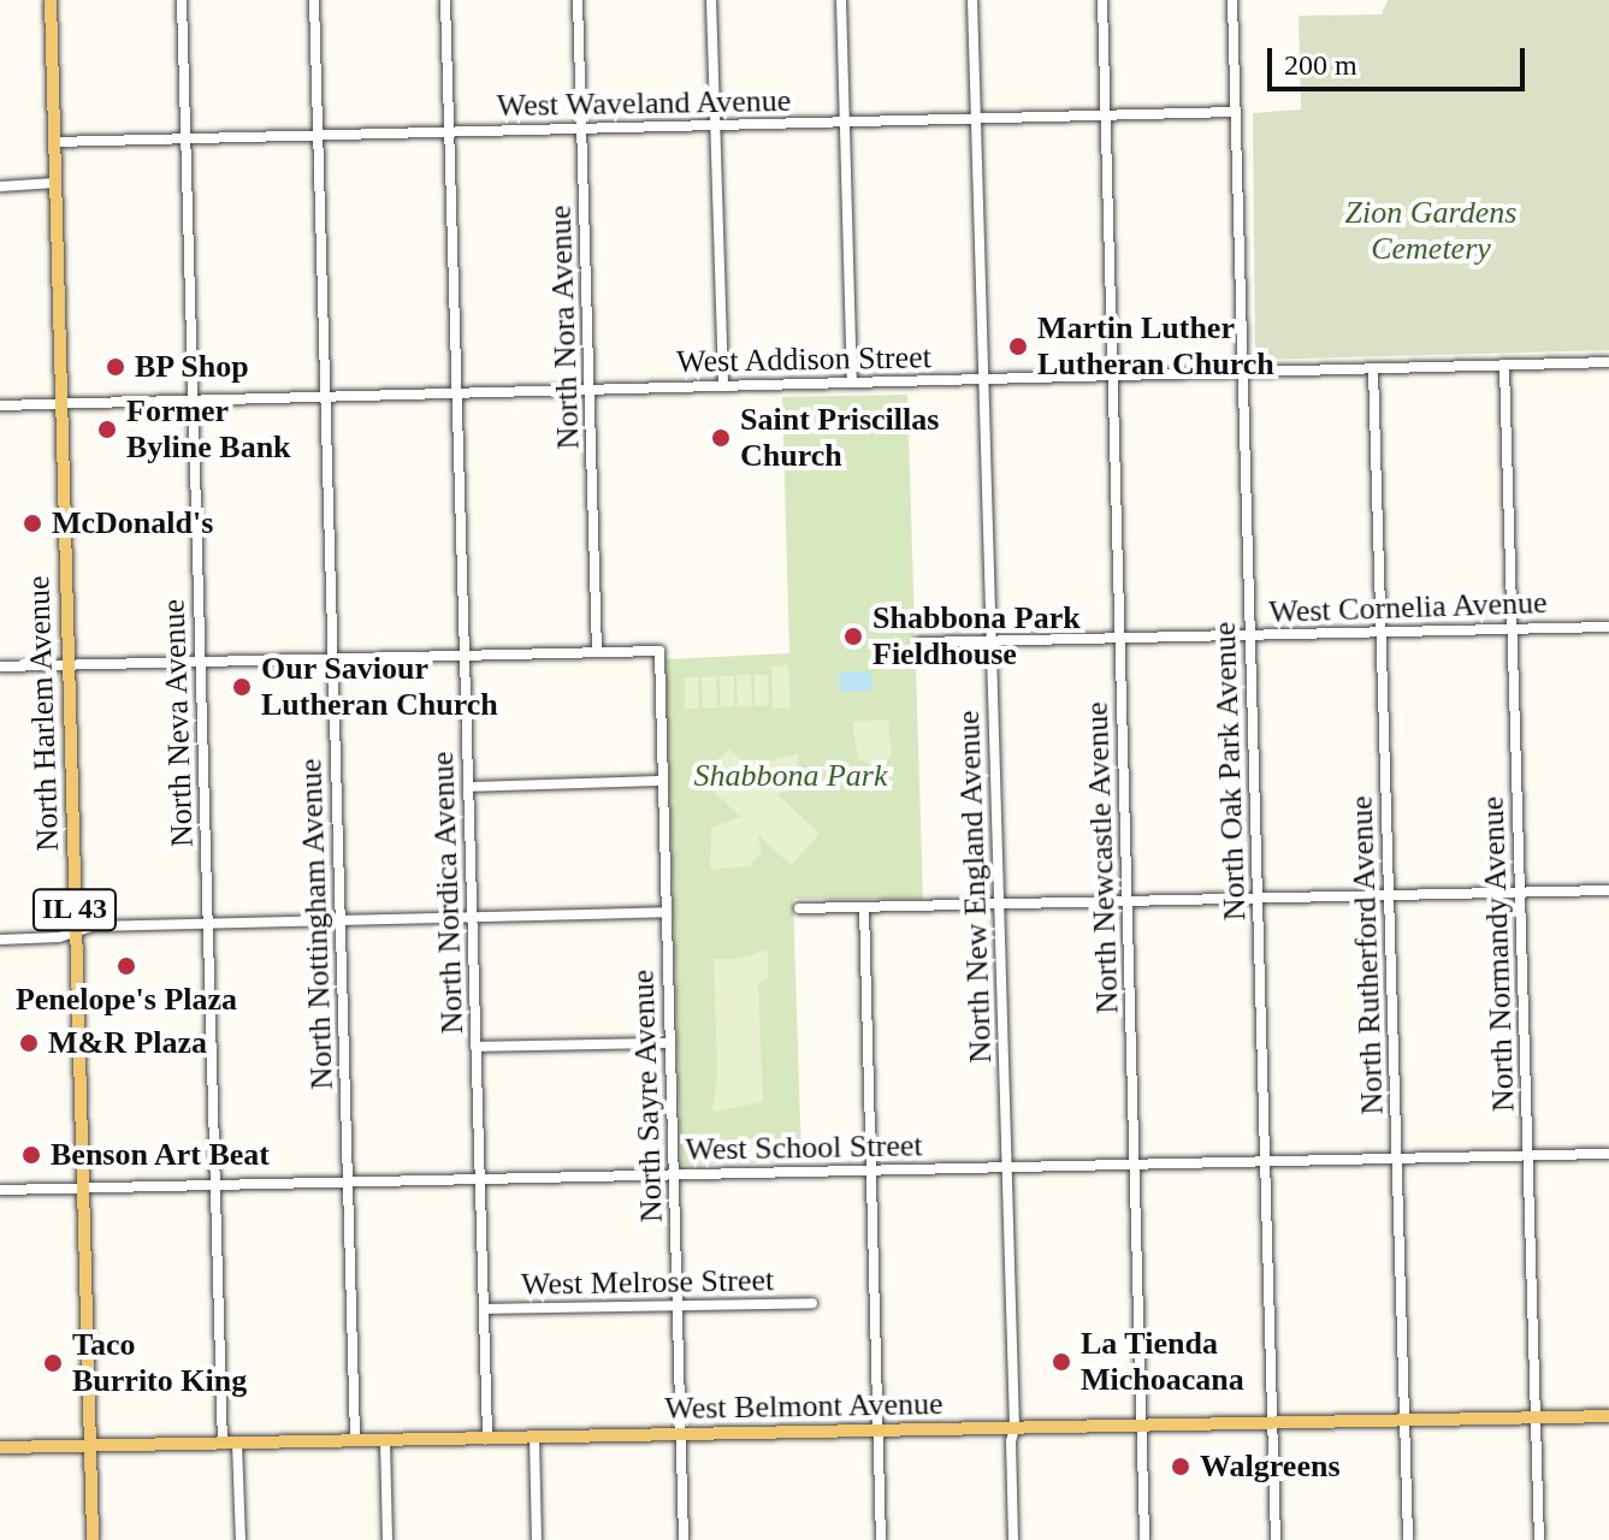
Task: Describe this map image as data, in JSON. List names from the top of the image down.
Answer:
{
  "streets": {
    "main road": ["North Harlem Avenue", "IL 43", "West Belmont Avenue"],
    "street": [
      "West Waveland Avenue",
      "North Nora Avenue",
      "West Addison Street",
      "West Cornelia Avenue",
      "North Neva Avenue",
      "North Oak Park Avenue",
      "North Newcastle Avenue",
      "North New England Avenue",
      "North Nordica Avenue",
      "North Nottingham Avenue",
      "North Normandy Avenue",
      "North Rutherford Avenue",
      "North Sayre Avenue",
      "West School Street",
      "West Melrose Street"
    ]
  },
  "crossings": [
    ["West Waveland Avenue", "North Nora Avenue"],
    ["West Waveland Avenue", "North Harlem Avenue"],
    ["West Waveland Avenue", "North Neva Avenue"],
    ["West Waveland Avenue", "North Oak Park Avenue"],
    ["West Waveland Avenue", "North Newcastle Avenue"],
    ["West Waveland Avenue", "North New England Avenue"],
    ["West Waveland Avenue", "North Nordica Avenue"],
    ["West Waveland Avenue", "North Nottingham Avenue"],
    ["North Nora Avenue", "West Addison Street"],
    ["North Nora Avenue", "North Sayre Avenue"],
    ["West Addison Street", "North Harlem Avenue"],
    ["West Addison Street", "North Neva Avenue"],
    ["West Addison Street", "North Oak Park Avenue"],
    ["West Addison Street", "North Newcastle Avenue"],
    ["West Addison Street", "North New England Avenue"],
    ["West Addison Street", "North Nordica Avenue"],
    ["West Addison Street", "North Nottingham Avenue"],
    ["West Addison Street", "North Normandy Avenue"],
    ["West Addison Street", "North Rutherford Avenue"],
    ["West Cornelia Avenue", "North Oak Park Avenue"],
    ["West Cornelia Avenue", "North Newcastle Avenue"],
    ["West Cornelia Avenue", "North New England Avenue"],
    ["West Cornelia Avenue", "North Normandy Avenue"],
    ["West Cornelia Avenue", "North Rutherford Avenue"],
    ["North Harlem Avenue", "West School Street"],
    ["North Harlem Avenue", "West Belmont Avenue"],
    ["North Neva Avenue", "West School Street"],
    ["North Neva Avenue", "West Belmont Avenue"],
    ["North Oak Park Avenue", "West School Street"],
    ["North Oak Park Avenue", "West Belmont Avenue"],
    ["North Newcastle Avenue", "West School Street"],
    ["North Newcastle Avenue", "West Belmont Avenue"],
    ["North New England Avenue", "West School Street"],
    ["North New England Avenue", "West Belmont Avenue"],
    ["North Nordica Avenue", "West School Street"],
    ["North Nordica Avenue", "West Melrose Street"],
    ["North Nordica Avenue", "West Belmont Avenue"],
    ["North Nottingham Avenue", "West School Street"],
    ["North Nottingham Avenue", "West Belmont Avenue"],
    ["North Normandy Avenue", "West School Street"],
    ["North Normandy Avenue", "West Belmont Avenue"],
    ["North Rutherford Avenue", "West School Street"],
    ["North Rutherford Avenue", "West Belmont Avenue"],
    ["North Sayre Avenue", "West School Street"],
    ["North Sayre Avenue", "West Melrose Street"],
    ["North Sayre Avenue", "West Belmont Avenue"]
  ],
  "parks": ["Zion Gardens Cemetery", "Shabbona Park"],
  "places": [
    "Martin Luther Lutheran Church",
    "BP Shop",
    "Former Byline Bank",
    "Saint Priscillas Church",
    "McDonald's",
    "Shabbona Park Fieldhouse",
    "Our Saviour Lutheran Church",
    "Penelope's Plaza",
    "M&R Plaza",
    "Benson Art Beat",
    "La Tienda Michoacana",
    "Taco Burrito King",
    "Walgreens"
  ],
  "scale_bar": "200 m"
}
